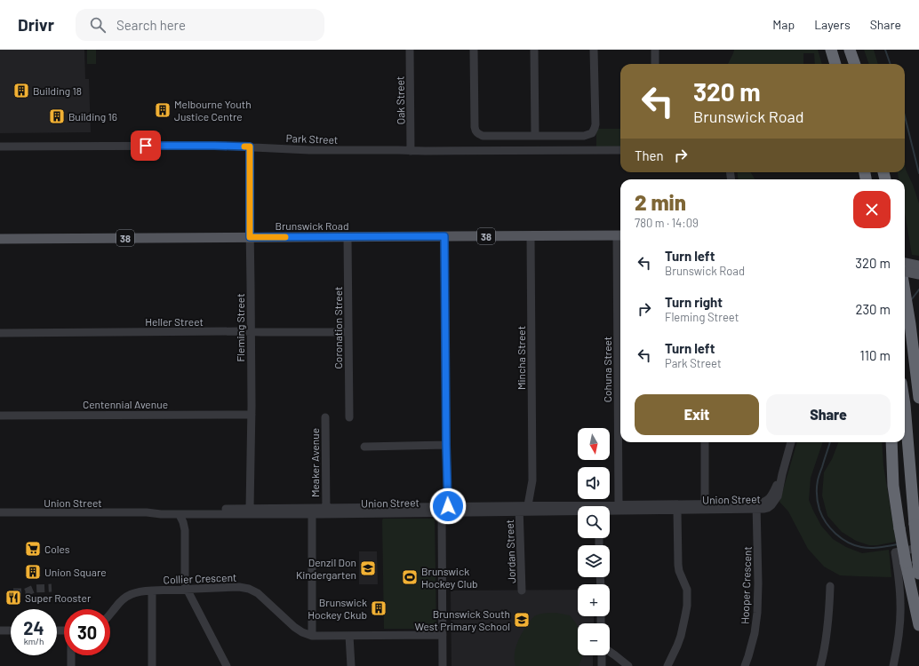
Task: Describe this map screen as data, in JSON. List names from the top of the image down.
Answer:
{
  "streets": {
    "main road": ["Brunswick Road", "38"],
    "street": [
      "Oak Street",
      "Park Street",
      "Heller Street",
      "Fleming Street",
      "Coronation Street",
      "Mincha Street",
      "Cohuna Street",
      "Centennial Avenue",
      "Meaker Avenue",
      "Union Street",
      "Jordan Street",
      "Collier Crescent",
      "Hooper Crescent"
    ]
  },
  "crossings": [
    ["Oak Street", "Park Street"],
    ["Park Street", "Fleming Street"],
    ["Brunswick Road", "Fleming Street"],
    ["Brunswick Road", "Coronation Street"],
    ["Brunswick Road", "Mincha Street"],
    ["Brunswick Road", "Cohuna Street"],
    ["Heller Street", "Fleming Street"],
    ["Heller Street", "Coronation Street"],
    ["Fleming Street", "Centennial Avenue"],
    ["Fleming Street", "Union Street"],
    ["Mincha Street", "Union Street"],
    ["Cohuna Street", "Union Street"],
    ["Meaker Avenue", "Union Street"],
    ["Union Street", "Jordan Street"],
    ["Union Street", "Hooper Crescent"]
  ],
  "places": {
    "building": [
      "Building 18",
      "Melbourne Youth Justice Centre",
      "Building 16",
      "Union Square",
      "Brunswick Hockey Ckub"
    ],
    "supermarket": ["Coles"],
    "school or university": ["Denzil Don Kindergarten", "Brunswick South West Primary School"],
    "sports": ["Brunswick Hockey Club"],
    "restaurant": ["Super Rooster"]
  },
  "north": "bottom",
  "page": {
    "header": "Drivr",
    "search": "Search here",
    "nav": ["Map", "Layers", "Share"],
    "turn": ["320 m", "Brunswick Road"],
    "then": "Then",
    "heading": ["2 min", "780 m · 14:09"],
    "list": [
      {
        "name": "Turn left",
        "note": "Brunswick Road",
        "value": "320 m"
      },
      {
        "name": "Turn right",
        "note": "Fleming Street",
        "value": "230 m"
      },
      {
        "name": "Turn left",
        "note": "Park Street",
        "value": "110 m"
      }
    ],
    "buttons": ["Exit", "Share"],
    "map_buttons": ["+", "−"],
    "speed": "24 km/h",
    "limit": "30"
  }
}
